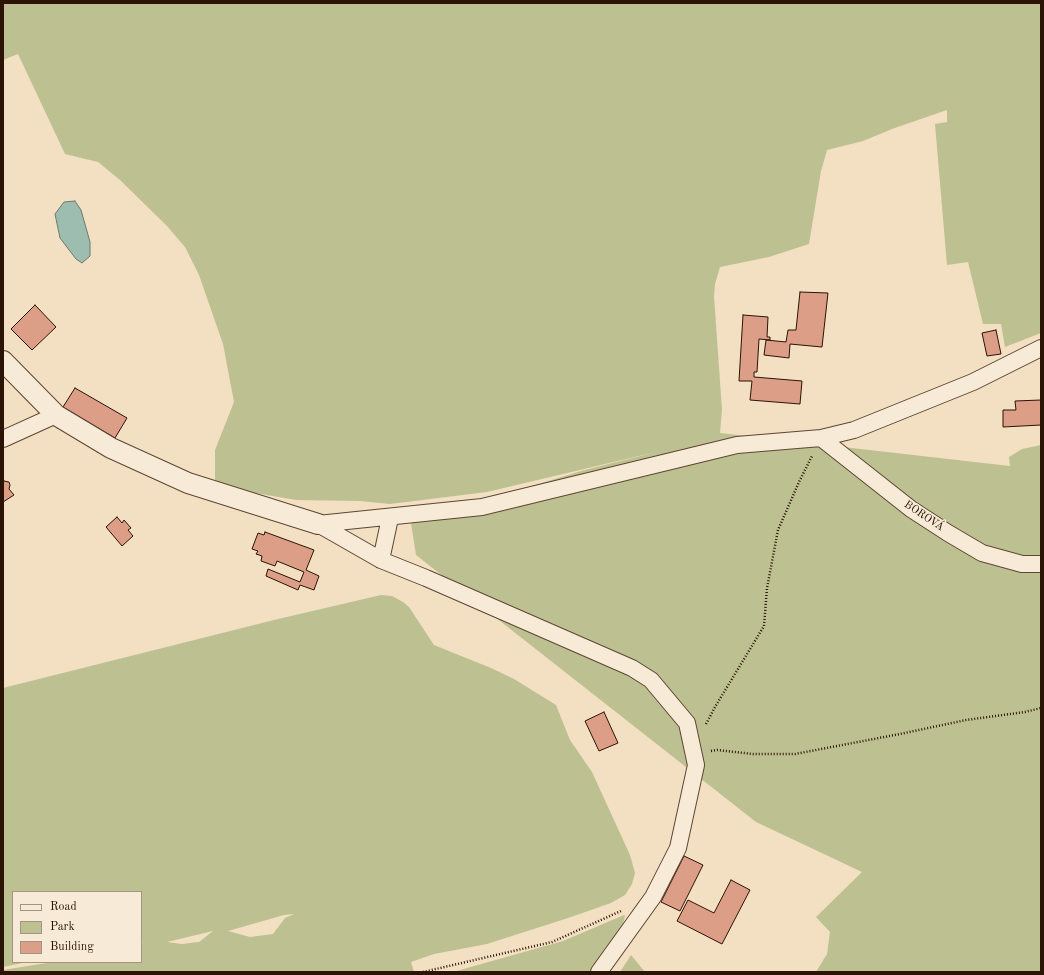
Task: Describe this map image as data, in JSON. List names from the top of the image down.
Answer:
{
  "streets": {
    "street": ["BOROVÁ"]
  },
  "legend": ["Road", "Park", "Building"]
}
